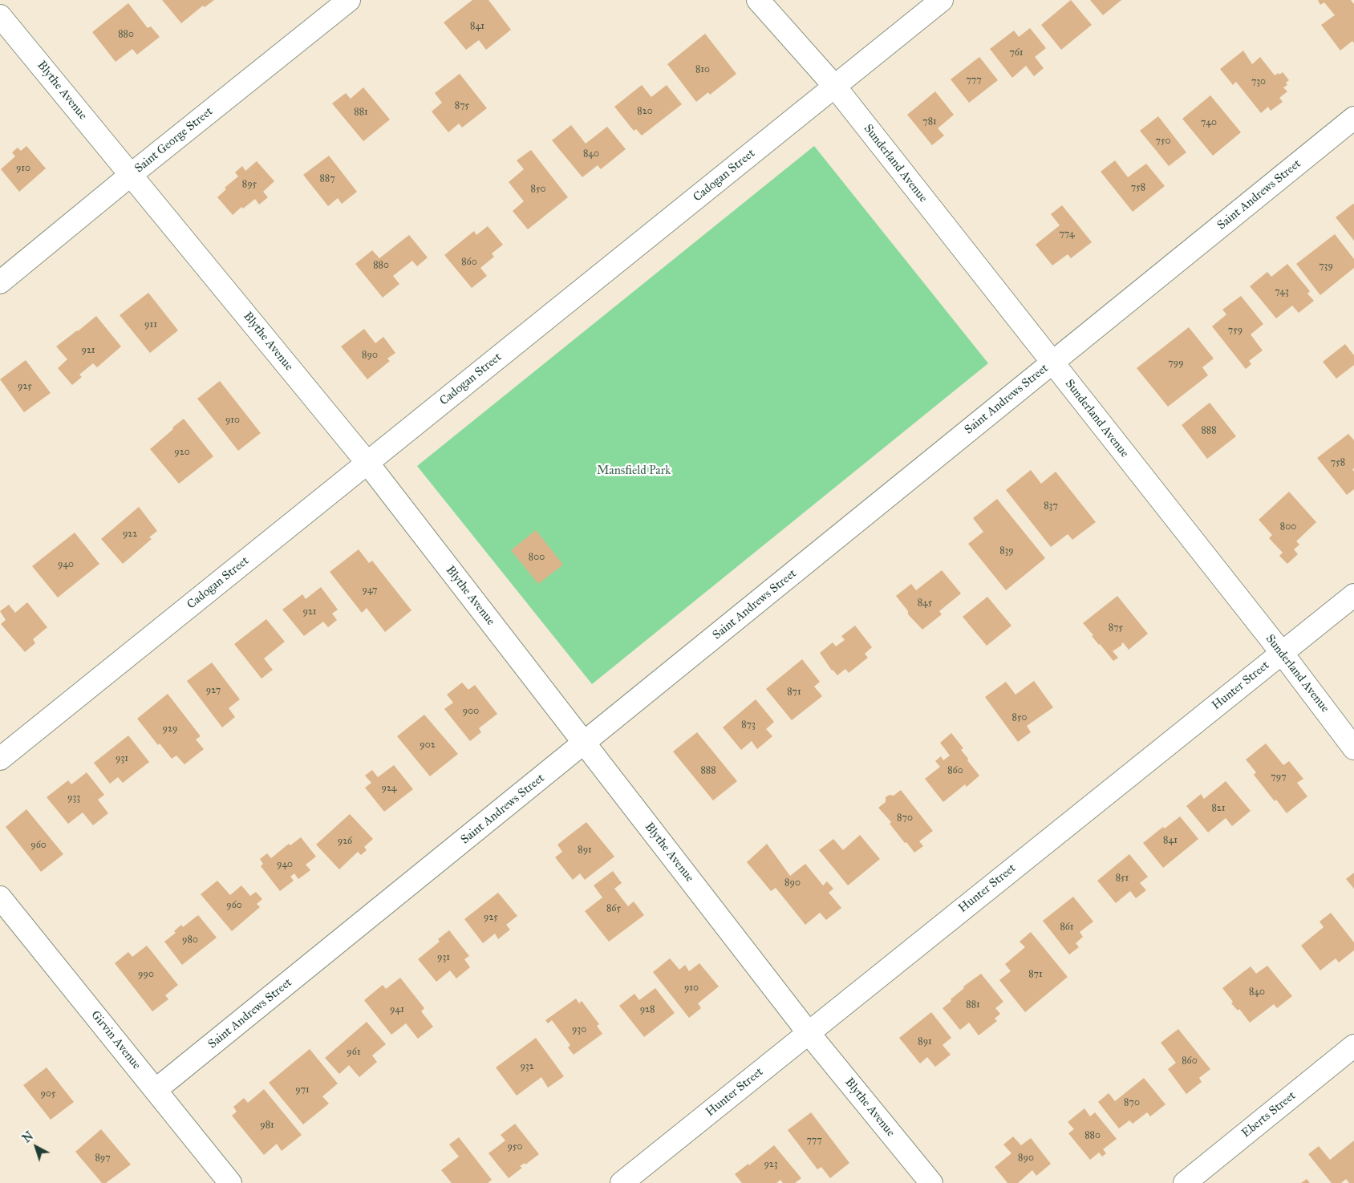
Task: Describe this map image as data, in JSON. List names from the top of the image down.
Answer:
{
  "streets": {
    "street": [
      "Blythe Avenue",
      "Saint George Street",
      "Sunderland Avenue",
      "Cadogan Street",
      "Saint Andrews Street",
      "Hunter Street",
      "Girvin Avenue",
      "Eberts Street"
    ]
  },
  "crossings": [
    ["Blythe Avenue", "Saint George Street"],
    ["Blythe Avenue", "Cadogan Street"],
    ["Blythe Avenue", "Saint Andrews Street"],
    ["Blythe Avenue", "Hunter Street"],
    ["Sunderland Avenue", "Cadogan Street"],
    ["Sunderland Avenue", "Saint Andrews Street"],
    ["Sunderland Avenue", "Hunter Street"],
    ["Saint Andrews Street", "Girvin Avenue"]
  ],
  "parks": ["Mansfield Park"],
  "house_numbers": [
    "841",
    "880",
    "761",
    "810",
    "777",
    "730",
    "875",
    "820",
    "881",
    "781",
    "740",
    "750",
    "840",
    "910",
    "887",
    "895",
    "758",
    "850",
    "774",
    "860",
    "880",
    "739",
    "743",
    "911",
    "759",
    "921",
    "890",
    "799",
    "925",
    "910",
    "888",
    "920",
    "758",
    "837",
    "800",
    "922",
    "839",
    "800",
    "940",
    "947",
    "845",
    "921",
    "875",
    "927",
    "871",
    "900",
    "850",
    "873",
    "929",
    "902",
    "931",
    "888",
    "860",
    "797",
    "924",
    "933",
    "821",
    "870",
    "841",
    "926",
    "960",
    "891",
    "940",
    "851",
    "890",
    "960",
    "865",
    "925",
    "861",
    "980",
    "931",
    "990",
    "871",
    "910",
    "840",
    "881",
    "941",
    "928",
    "930",
    "891",
    "961",
    "860",
    "932",
    "971",
    "905",
    "870",
    "981",
    "880",
    "777",
    "950",
    "897",
    "890",
    "923"
  ],
  "north": "top left"
}
